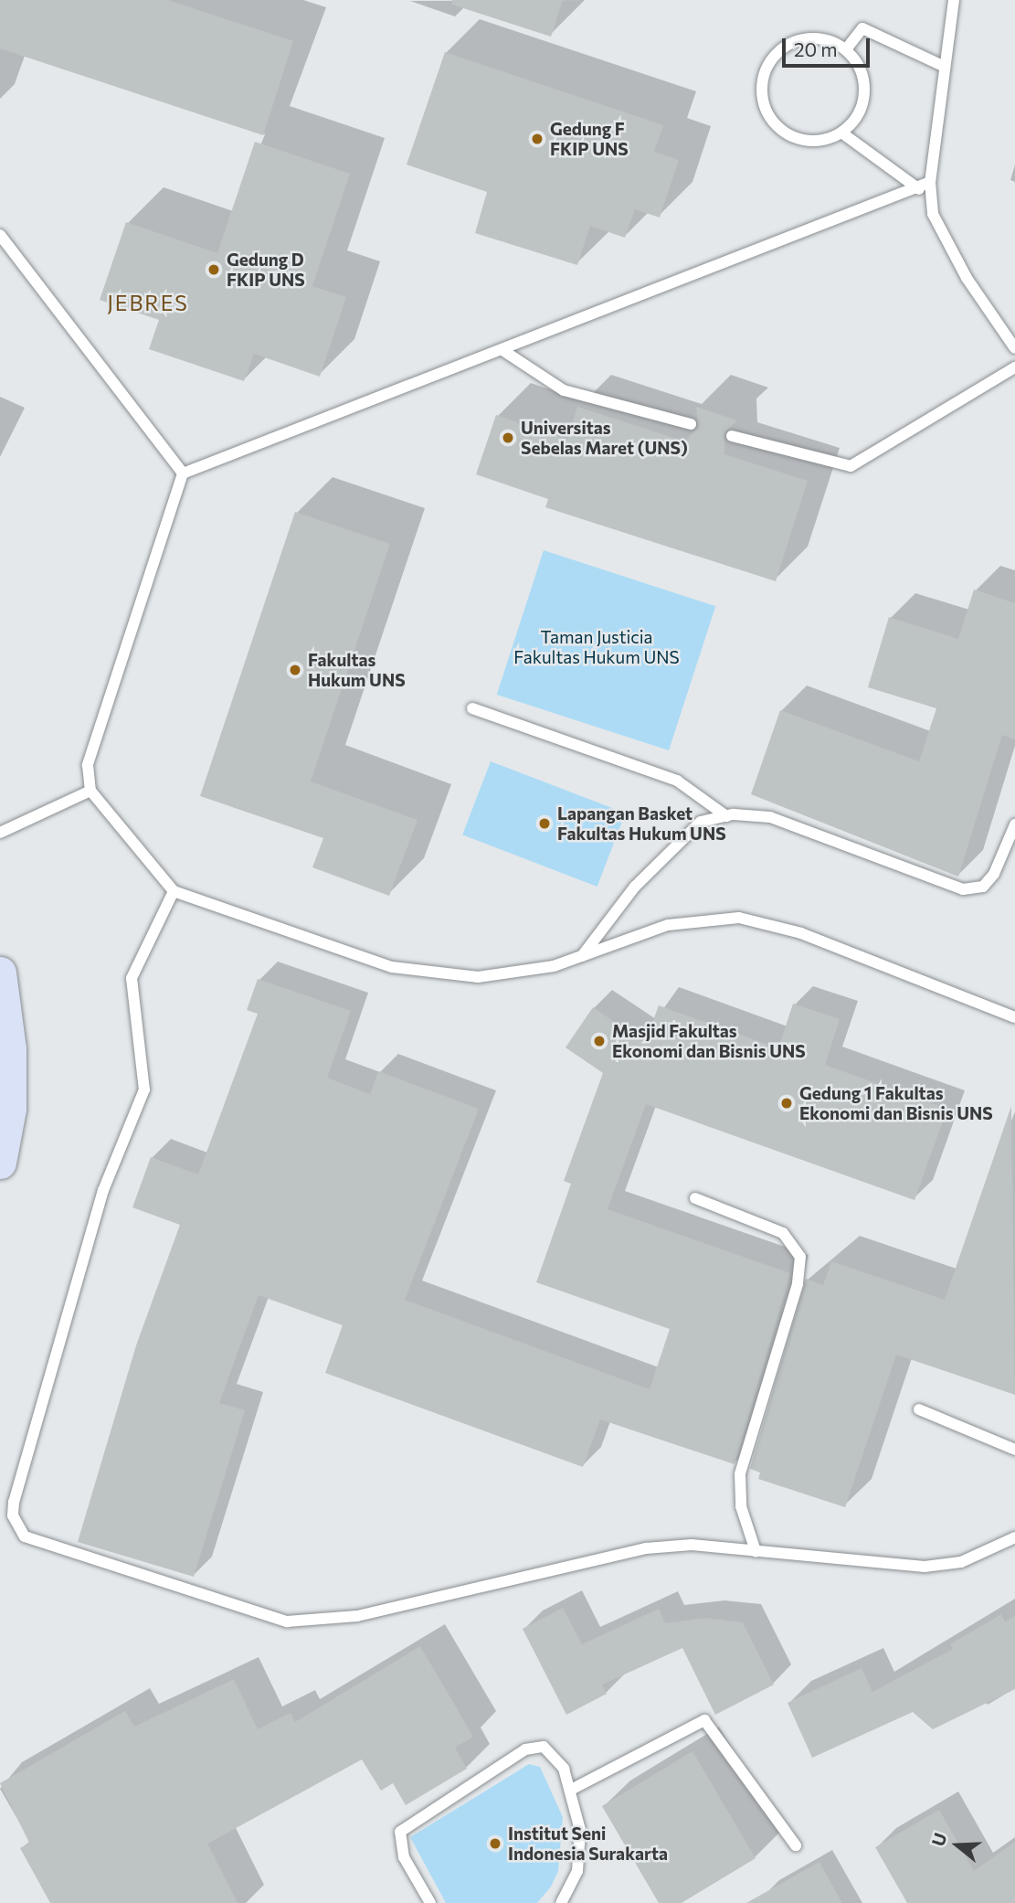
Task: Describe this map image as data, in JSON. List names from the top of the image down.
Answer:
{
  "districts": ["JEBRES"],
  "parks": ["Taman Justicia Fakultas Hukum UNS"],
  "places": [
    "Gedung F FKIP UNS",
    "Gedung D FKIP UNS",
    "Universitas Sebelas Maret (UNS)",
    "Fakultas Hukum UNS",
    "Lapangan Basket Fakultas Hukum UNS",
    "Masjid Fakultas Ekonomi dan Bisnis UNS",
    "Gedung 1 Fakultas Ekonomi dan Bisnis UNS",
    "Institut Seni Indonesia Surakarta"
  ],
  "scale_bar": "20 m",
  "north": "left"
}
